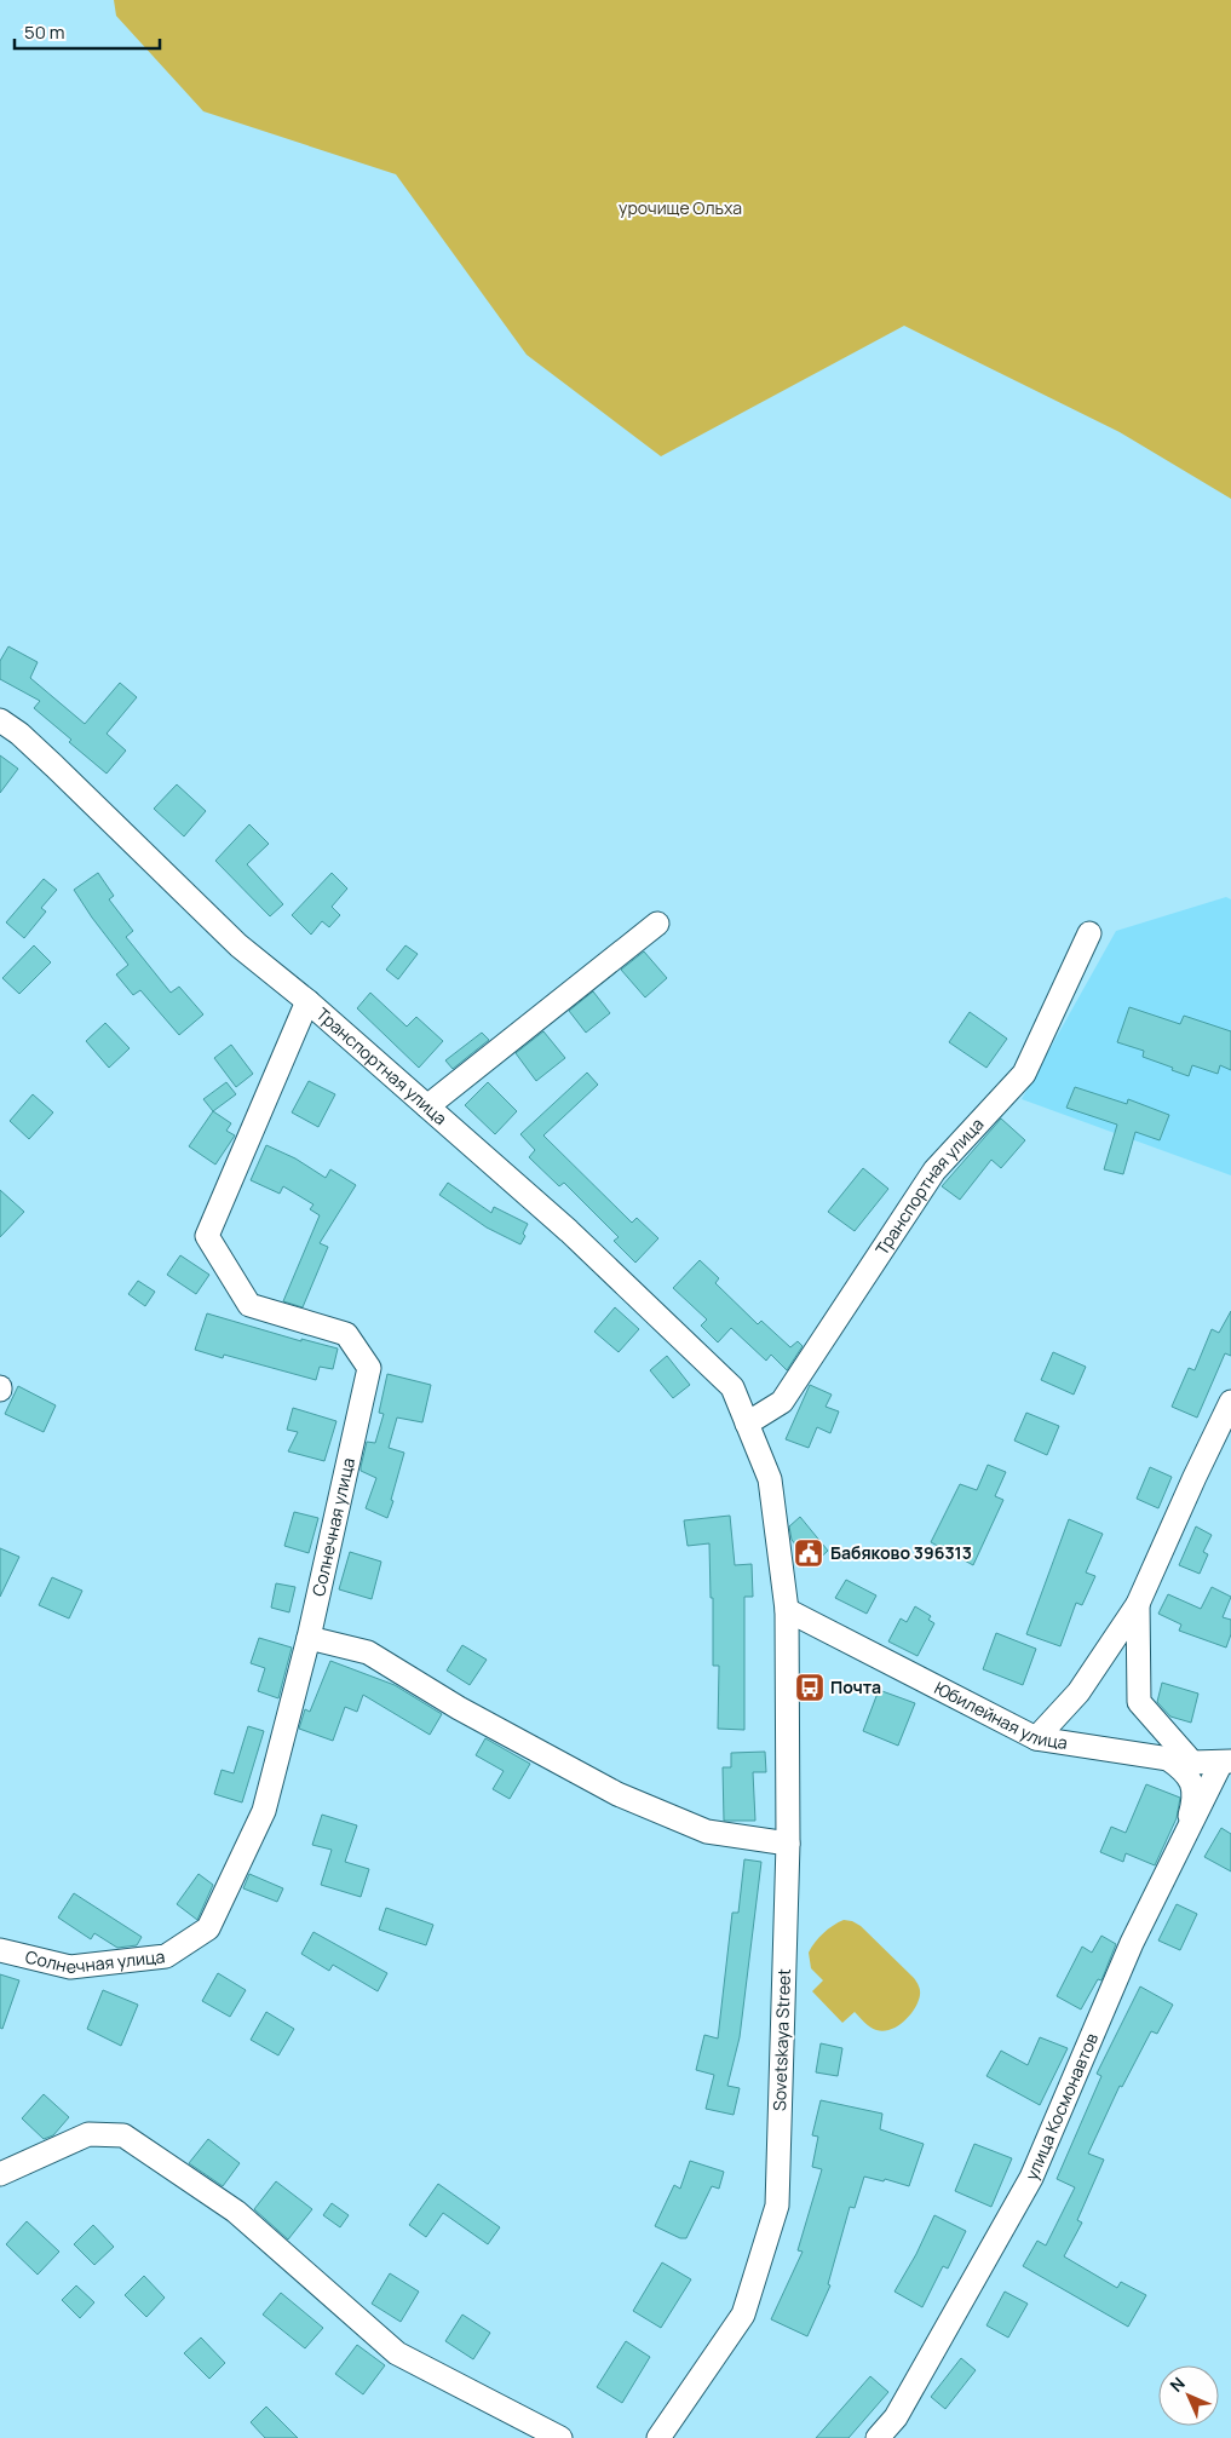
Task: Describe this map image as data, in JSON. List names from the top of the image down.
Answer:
{
  "streets": {
    "street": [
      "Транспортная улица",
      "Солнечная улица",
      "Юбилейная улица",
      "Sovetskaya Street",
      "улица Космонавтов"
    ]
  },
  "crossings": [
    ["Транспортная улица", "Солнечная улица"],
    ["Транспортная улица", "Юбилейная улица"],
    ["Транспортная улица", "Sovetskaya Street"],
    ["Юбилейная улица", "Sovetskaya Street"],
    ["Юбилейная улица", "улица Космонавтов"]
  ],
  "parks": ["урочище Ольха"],
  "places": {
    "public building": ["Бабяково 396313"],
    "bus stop": ["Почта"]
  },
  "scale_bar": "50 m",
  "north": "top left"
}
